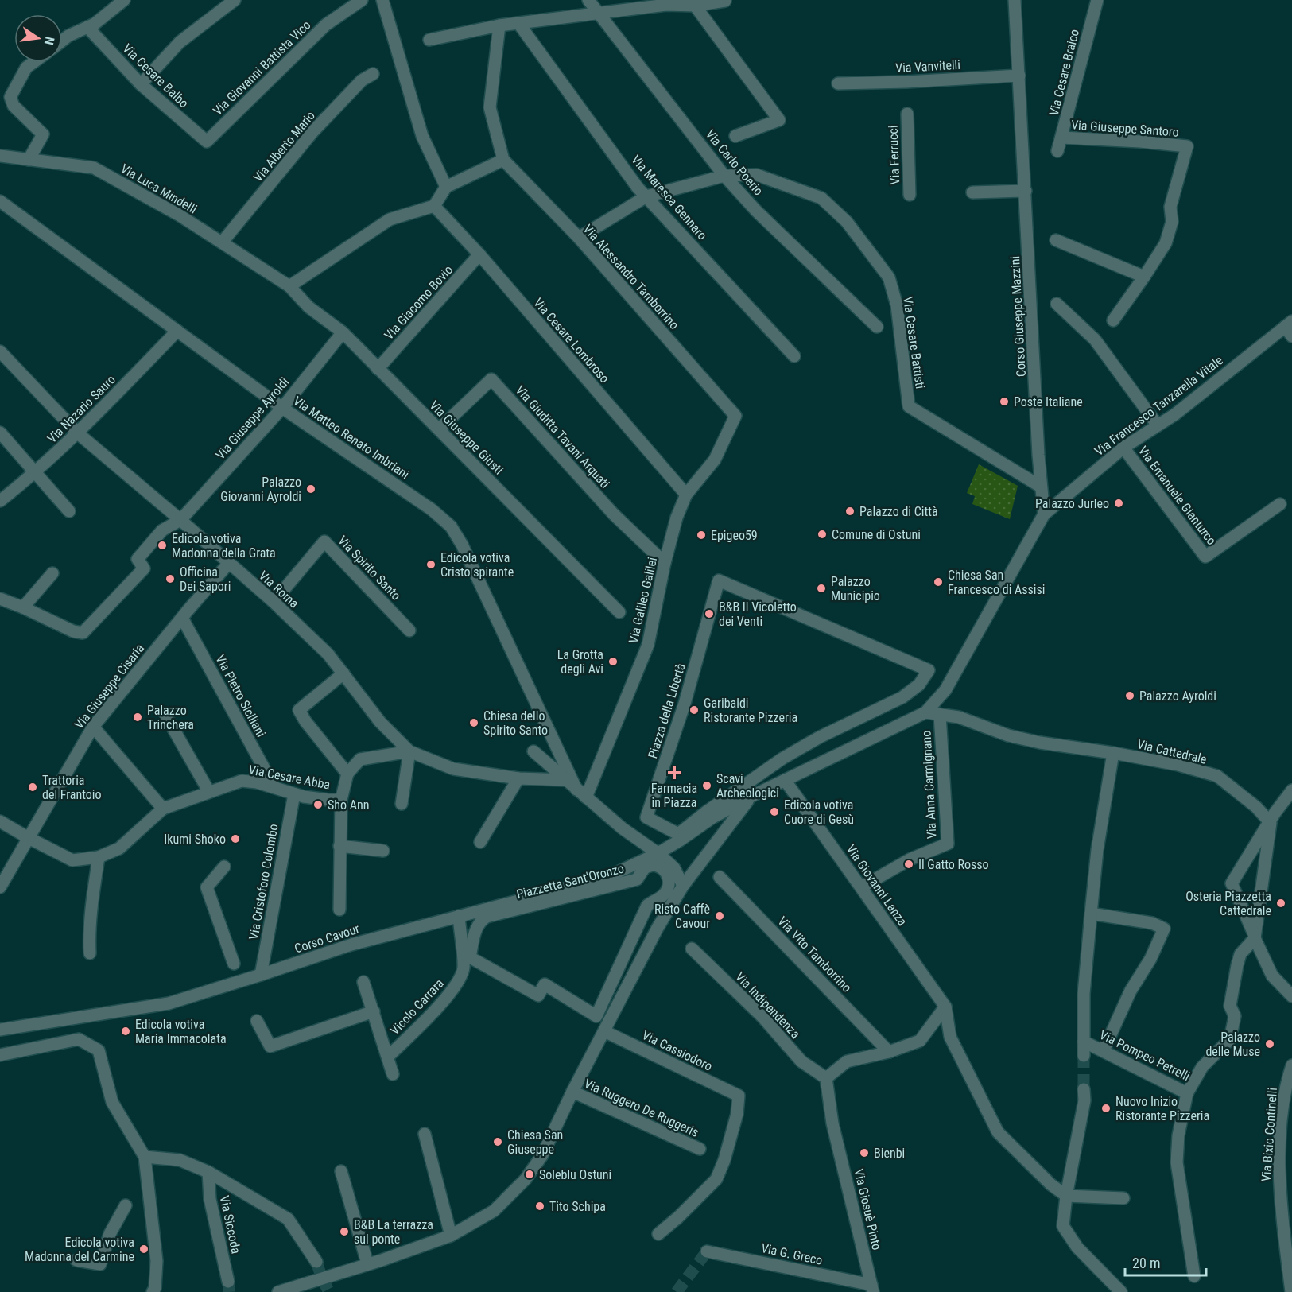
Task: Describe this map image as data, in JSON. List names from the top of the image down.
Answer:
{
  "streets": {
    "street": [
      "Via Vanvitelli",
      "Via Giovanni Battista Vico",
      "Via Cesare Braico",
      "Via Cesare Balbo",
      "Via Giuseppe Santoro",
      "Via Alberto Mario",
      "Via Ferrucci",
      "Via Carlo Poerio",
      "Via Luca Mindelli",
      "Via Maresca Gennaro",
      "Via Alessandro Tamborrino",
      "Via Giacomo Bovio",
      "Corso Giuseppe Mazzini",
      "Via Cesare Lombroso",
      "Via Cesare Battisti",
      "Via Francesco Tanzarella Vitale",
      "Via Nazario Sauro",
      "Via Giuseppe Ayroldi",
      "Via Giuditta Tavani Arquati",
      "Via Matteo Renato Imbriani",
      "Via Giuseppe Giusti",
      "Via Emanuele Gianturco",
      "Via Spirito Santo",
      "Via Roma",
      "Via Galileo Galilei",
      "Via Giuseppe Cisaria",
      "Via Pietro Siciliani",
      "Piazza della Libertà",
      "Via Cattedrale",
      "Via Cesare Abba",
      "Via Anna Carmignano",
      "Piazzetta Sant'Oronzo",
      "Via Cristoforo Colombo",
      "Via Giovanni Lanza",
      "Corso Cavour",
      "Via Vito Tamborrino",
      "Via Indipendenza",
      "Vicolo Carrara",
      "Via Cassiodoro",
      "Via Pompeo Petrelli",
      "Via Ruggero De Ruggeris",
      "Via Bixio Continelli",
      "Via Giosuè Pinto",
      "Via Siccoda",
      "Via G. Greco"
    ]
  },
  "crossings": [
    ["Via Vanvitelli", "Corso Giuseppe Mazzini"],
    ["Via Giovanni Battista Vico", "Via Cesare Balbo"],
    ["Via Cesare Braico", "Via Giuseppe Santoro"],
    ["Via Alberto Mario", "Via Luca Mindelli"],
    ["Via Carlo Poerio", "Via Cesare Battisti"],
    ["Via Luca Mindelli", "Via Giuseppe Giusti"],
    ["Via Alessandro Tamborrino", "Via Galileo Galilei"],
    ["Via Giacomo Bovio", "Via Cesare Lombroso"],
    ["Via Giacomo Bovio", "Via Giuseppe Giusti"],
    ["Corso Giuseppe Mazzini", "Via Cesare Battisti"],
    ["Corso Giuseppe Mazzini", "Via Francesco Tanzarella Vitale"],
    ["Via Cesare Lombroso", "Via Galileo Galilei"],
    ["Via Francesco Tanzarella Vitale", "Via Emanuele Gianturco"],
    ["Via Nazario Sauro", "Via Matteo Renato Imbriani"],
    ["Via Nazario Sauro", "Via Roma"],
    ["Via Giuseppe Ayroldi", "Via Matteo Renato Imbriani"],
    ["Via Giuseppe Ayroldi", "Via Giuseppe Giusti"],
    ["Via Giuseppe Ayroldi", "Via Roma"],
    ["Via Giuditta Tavani Arquati", "Via Giuseppe Giusti"],
    ["Via Giuditta Tavani Arquati", "Via Galileo Galilei"],
    ["Via Matteo Renato Imbriani", "Via Galileo Galilei"],
    ["Via Spirito Santo", "Via Roma"],
    ["Via Roma", "Via Giuseppe Cisaria"],
    ["Via Roma", "Via Cesare Abba"],
    ["Via Giuseppe Cisaria", "Via Pietro Siciliani"],
    ["Via Pietro Siciliani", "Via Cesare Abba"],
    ["Via Cattedrale", "Via Anna Carmignano"],
    ["Via Cesare Abba", "Via Cristoforo Colombo"],
    ["Via Anna Carmignano", "Via Giovanni Lanza"],
    ["Via Cristoforo Colombo", "Corso Cavour"],
    ["Corso Cavour", "Vicolo Carrara"],
    ["Via Indipendenza", "Via Giosuè Pinto"],
    ["Via Giosuè Pinto", "Via G. Greco"]
  ],
  "places": {
    "other": [
      "Poste Italiane",
      "Palazzo Giovanni Ayroldi",
      "Palazzo Jurleo",
      "Palazzo di Città",
      "Comune di Ostuni",
      "Epigeo59",
      "Edicola votiva Madonna della Grata",
      "Edicola votiva Cristo spirante",
      "Officina Dei Sapori",
      "Chiesa San Francesco di Assisi",
      "Palazzo Municipio",
      "B&B Il Vicoletto dei Venti",
      "La Grotta degli Avi",
      "Palazzo Ayroldi",
      "Garibaldi Ristorante Pizzeria",
      "Palazzo Trinchera",
      "Chiesa dello Spirito Santo",
      "Scavi Archeologici",
      "Trattoria del Frantoio",
      "Sho Ann",
      "Edicola votiva Cuore di Gesù",
      "Ikumi Shoko",
      "Il Gatto Rosso",
      "Osteria Piazzetta Cattedrale",
      "Risto Caffè Cavour",
      "Edicola votiva Maria Immacolata",
      "Palazzo delle Muse",
      "Nuovo Inizio Ristorante Pizzeria",
      "Chiesa San Giuseppe",
      "Bienbi",
      "Soleblu Ostuni",
      "Tito Schipa",
      "B&B La terrazza sul ponte",
      "Edicola votiva Madonna del Carmine"
    ],
    "health": ["Farmacia in Piazza"]
  },
  "scale_bar": "20 m",
  "north": "right"
}
